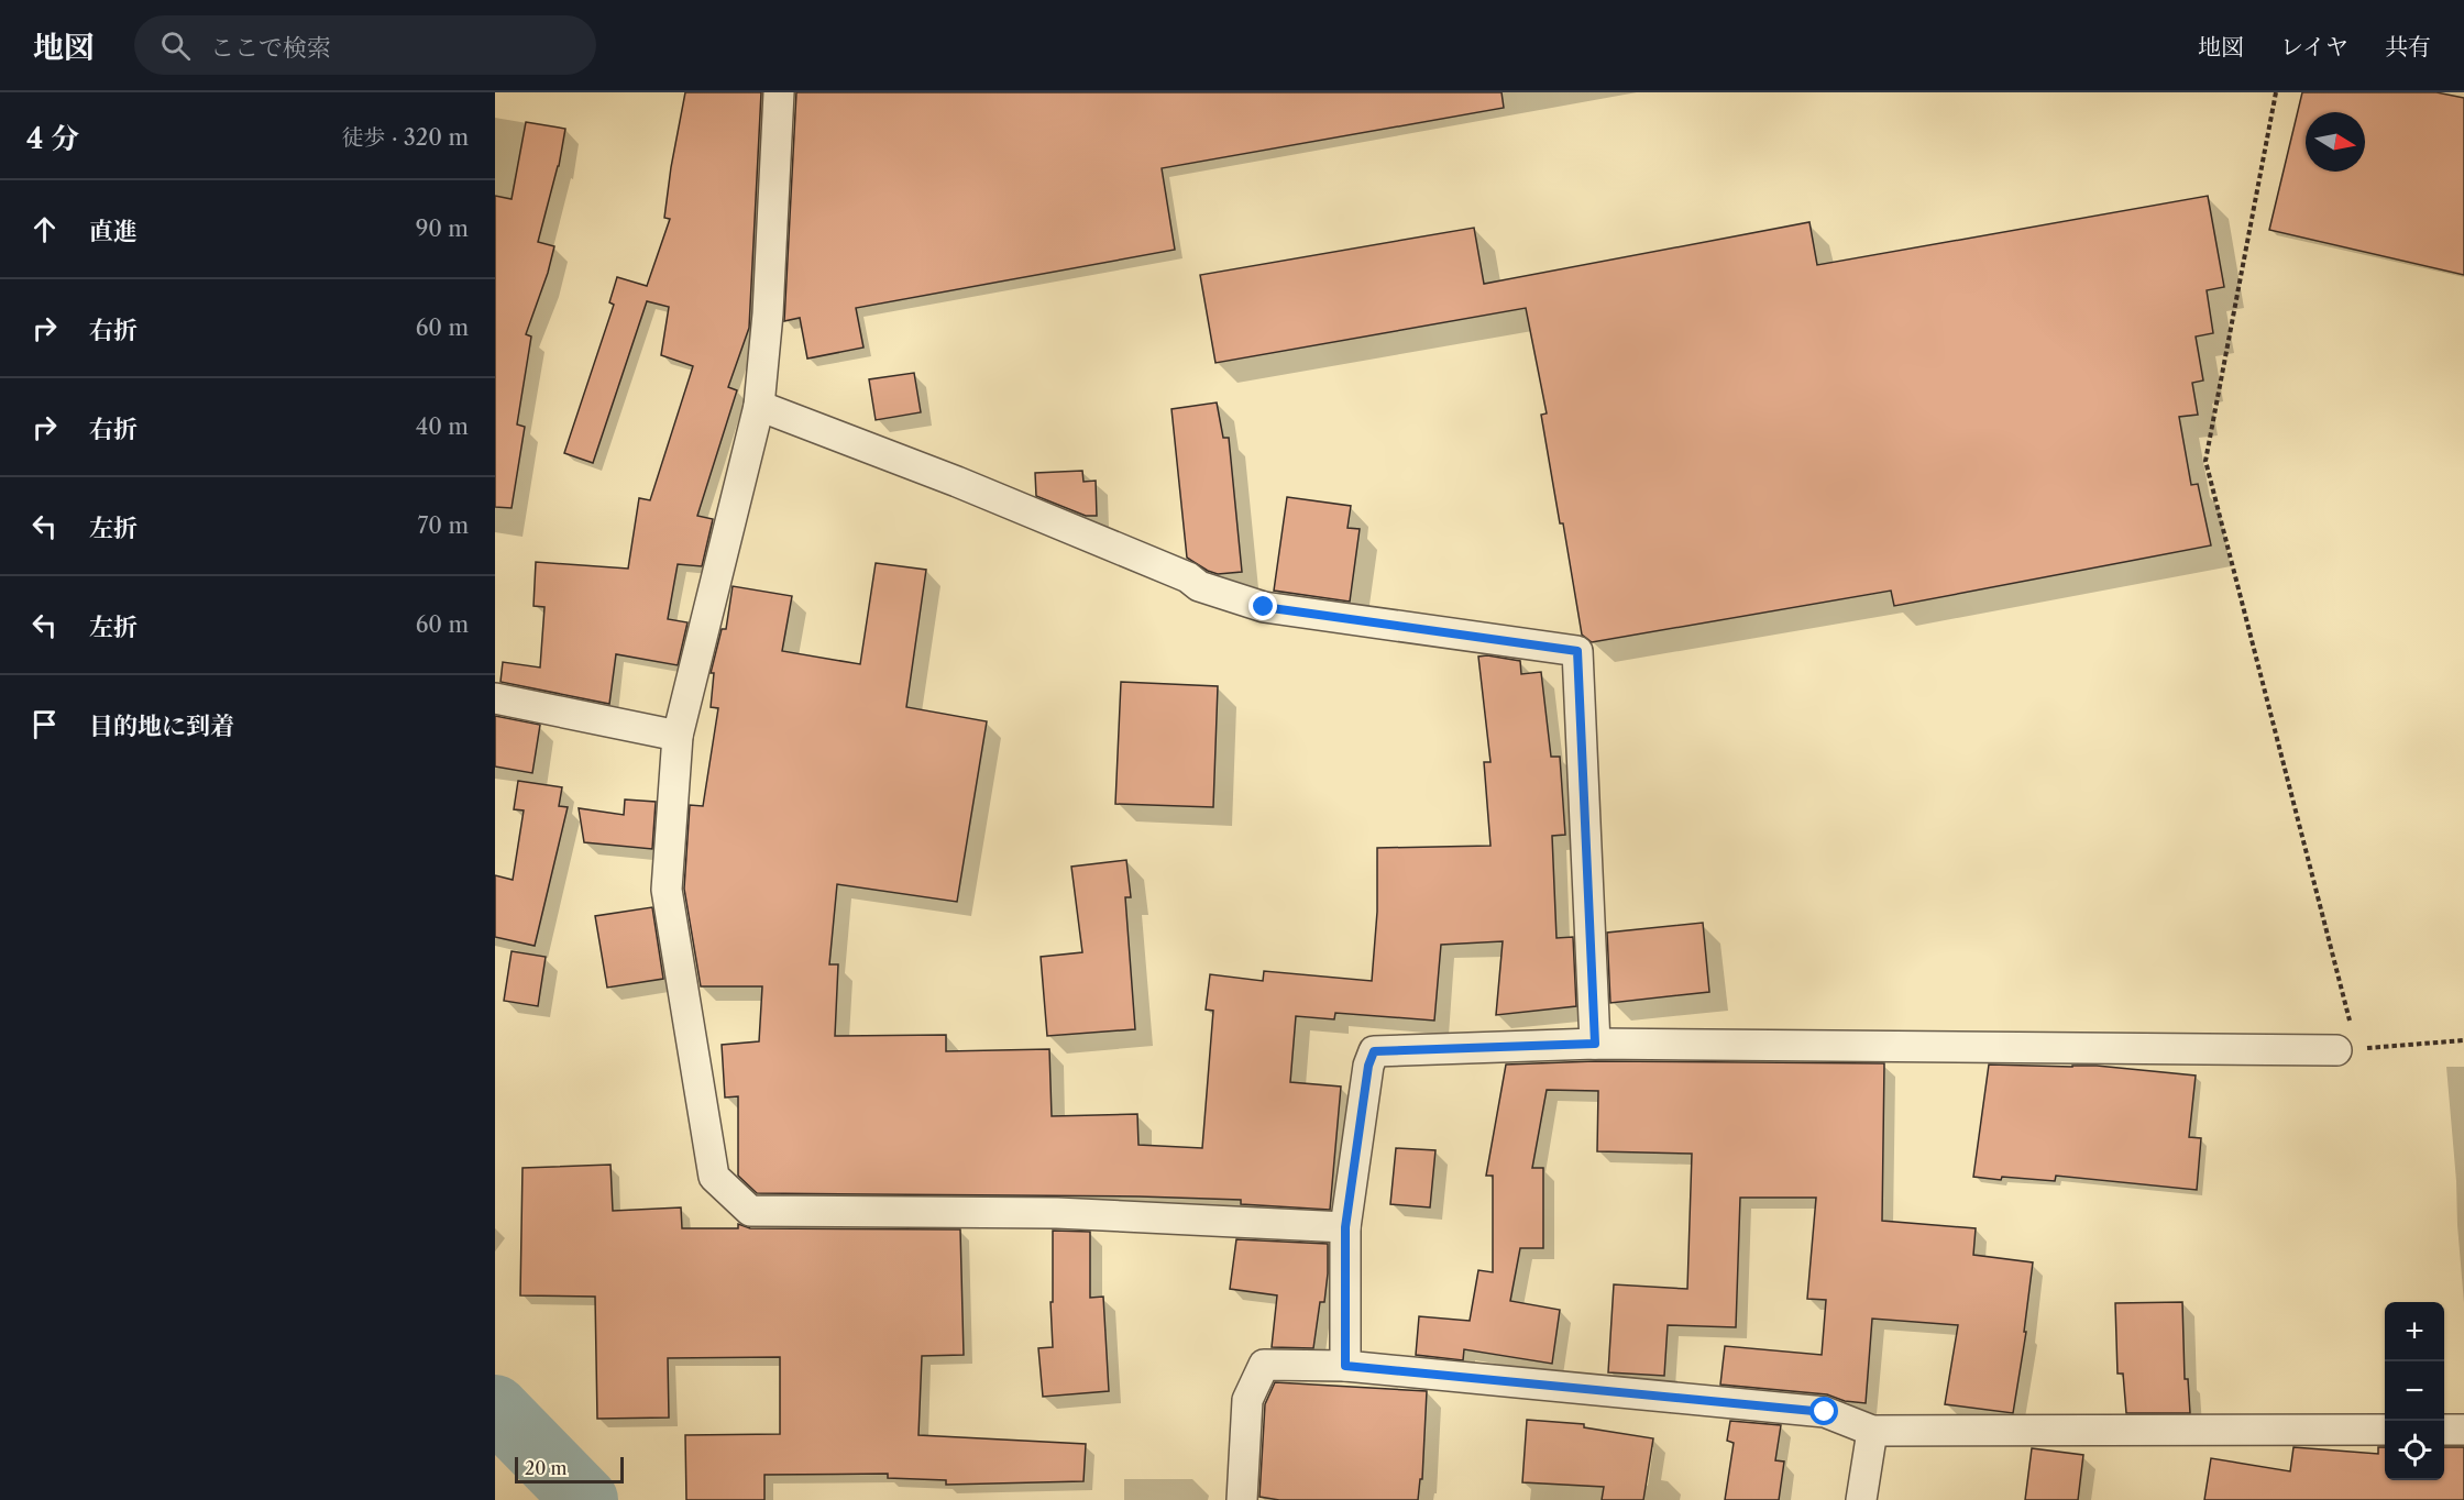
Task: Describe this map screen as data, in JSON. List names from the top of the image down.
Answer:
{
  "scale_bar": "20 m",
  "north": "right",
  "page": {
    "header": "地図",
    "search": "ここで検索",
    "nav": ["地図", "レイヤ", "共有"],
    "heading": ["4 分", "徒歩 · 320 m"],
    "list": [
      ["直進", "90 m"],
      ["右折", "60 m"],
      ["右折", "40 m"],
      ["左折", "70 m"],
      ["左折", "60 m"],
      "目的地に到着"
    ],
    "map_buttons": ["+", "−"],
    "scale": "20 m"
  }
}
